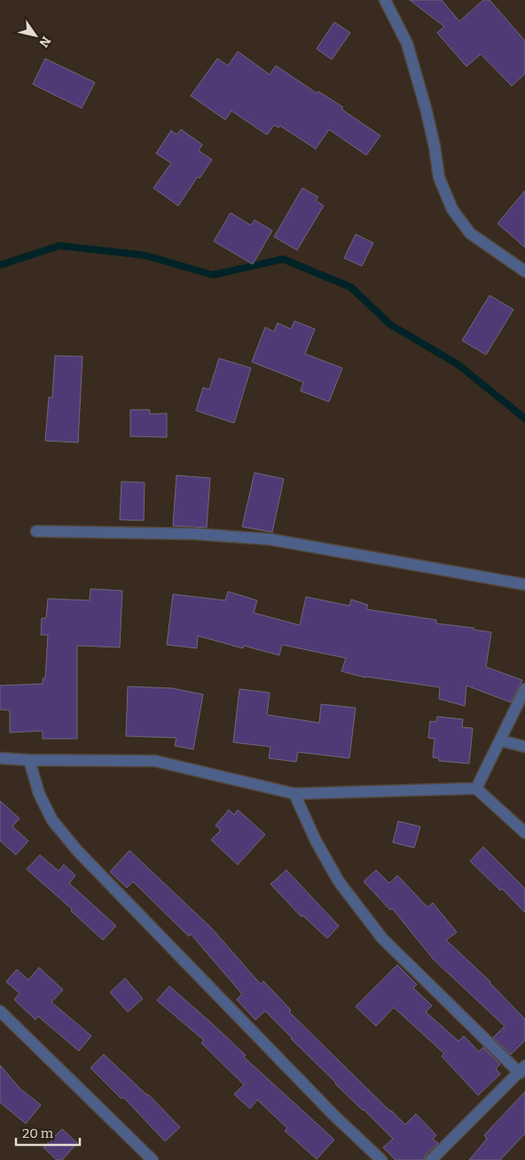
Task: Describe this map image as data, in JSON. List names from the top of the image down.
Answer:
{
  "scale_bar": "20 m",
  "north": "bottom right"
}
